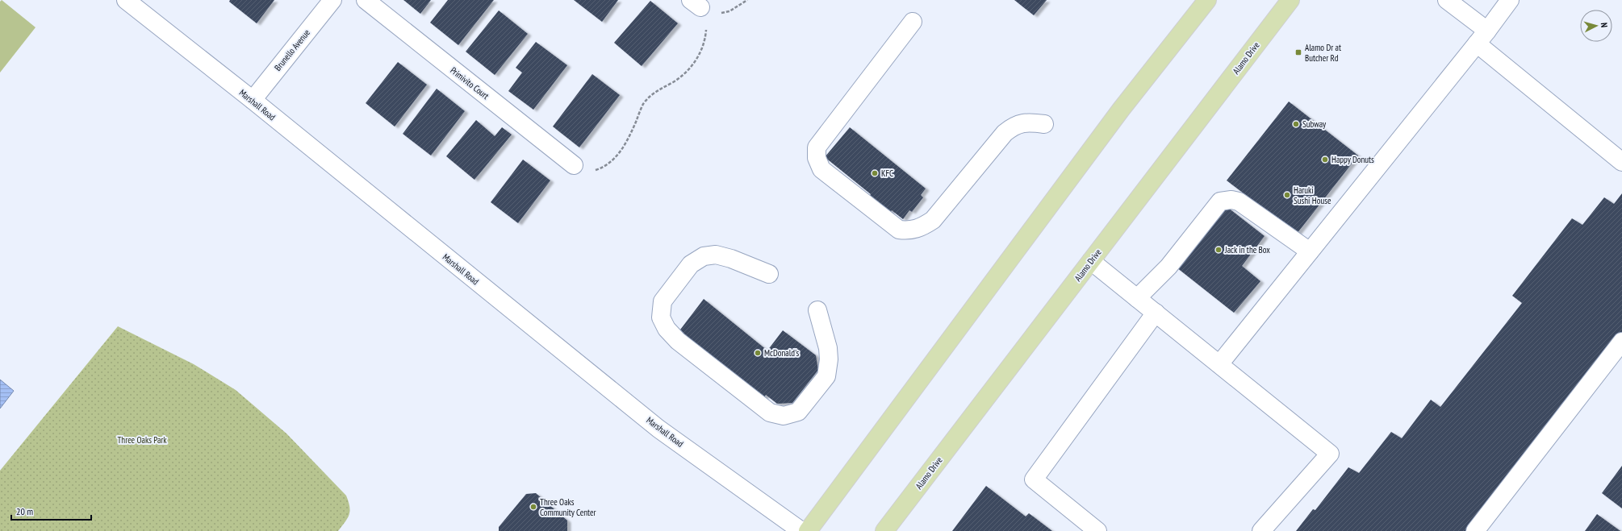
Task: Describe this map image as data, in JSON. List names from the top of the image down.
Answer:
{
  "streets": {
    "main road": ["Alamo Drive"],
    "street": ["Brunello Avenue", "Primivito Court", "Marshall Road"]
  },
  "crossings": [
    ["Brunello Avenue", "Marshall Road"]
  ],
  "parks": ["Three Oaks Park"],
  "places": {
    "transit": ["Alamo Dr at Butcher Rd"],
    "other": [
      "Subway",
      "Happy Donuts",
      "KFC",
      "Haruki Sushi House",
      "Jack in the Box",
      "McDonald's",
      "Three Oaks Community Center"
    ]
  },
  "scale_bar": "20 m",
  "north": "right"
}
